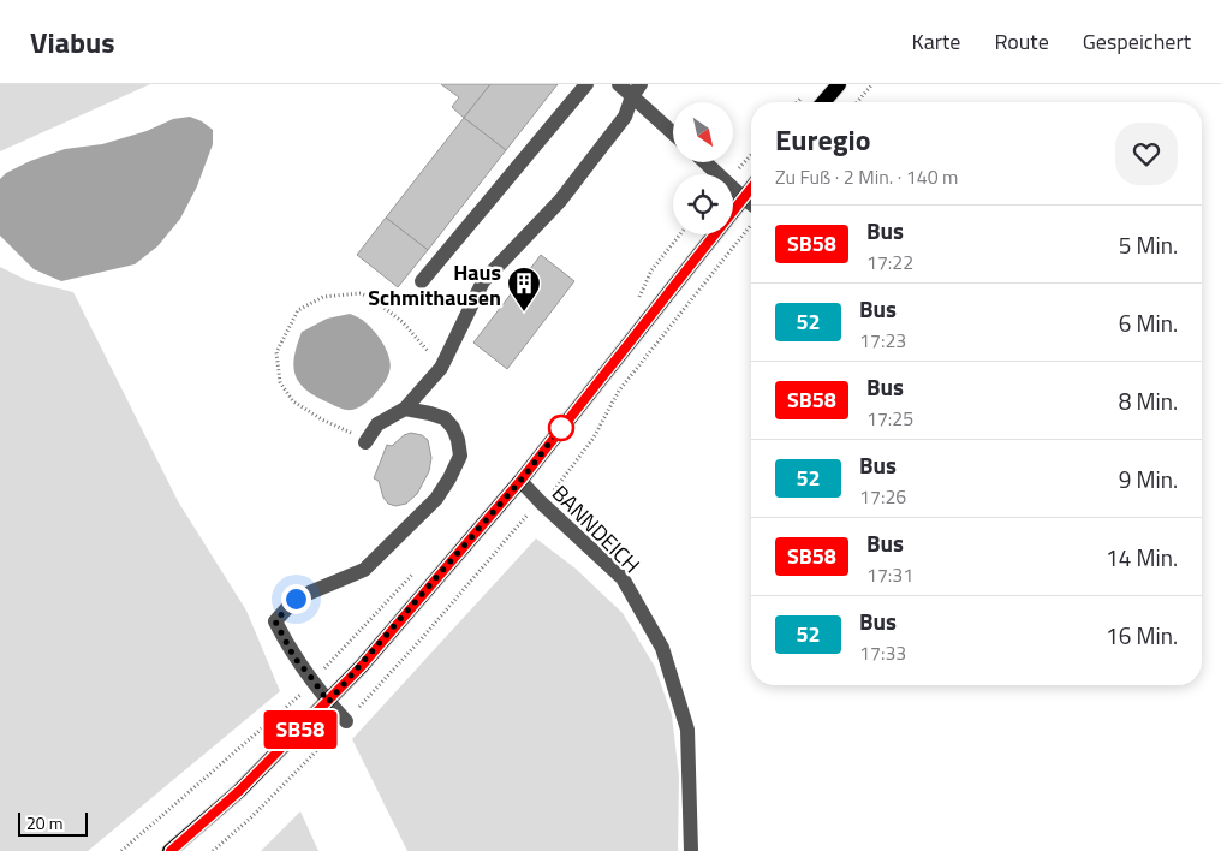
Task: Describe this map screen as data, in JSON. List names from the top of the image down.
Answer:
{
  "streets": {
    "street": ["BANNDEICH"]
  },
  "places": {
    "building": ["Haus Schmithausen"]
  },
  "lines": ["bus line SB58"],
  "scale_bar": "20 m",
  "north": "bottom right",
  "page": {
    "header": "Viabus",
    "nav": ["Karte", "Route", "Gespeichert"],
    "on_map": "SB58",
    "heading": ["Euregio", "Zu Fuß · 2 Min. · 140 m"],
    "list": [
      {
        "mark": "SB58",
        "name": "Bus",
        "note": "17:22",
        "value": "5 Min."
      },
      {
        "mark": "52",
        "name": "Bus",
        "note": "17:23",
        "value": "6 Min."
      },
      {
        "mark": "SB58",
        "name": "Bus",
        "note": "17:25",
        "value": "8 Min."
      },
      {
        "mark": "52",
        "name": "Bus",
        "note": "17:26",
        "value": "9 Min."
      },
      {
        "mark": "SB58",
        "name": "Bus",
        "note": "17:31",
        "value": "14 Min."
      },
      {
        "mark": "52",
        "name": "Bus",
        "note": "17:33",
        "value": "16 Min."
      }
    ],
    "scale": "20 m"
  }
}
